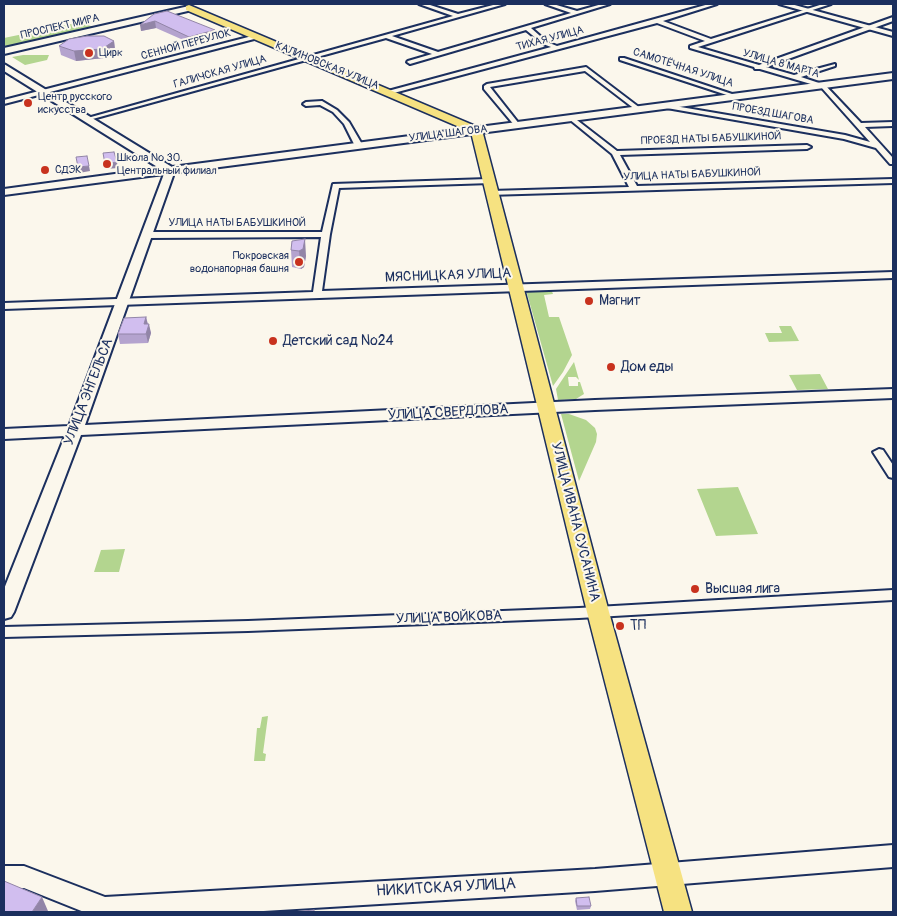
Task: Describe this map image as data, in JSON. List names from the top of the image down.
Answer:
{
  "streets": {
    "main road": [
      "ПРОСПЕКТ МИРА",
      "КАЛИНОВСКАЯ УЛИЦА",
      "УЛИЦА ШАГОВА",
      "УЛИЦА ЭНГЕЛЬСА",
      "УЛИЦА СВЕРДЛОВА",
      "УЛИЦА ИВАНА СУСАНИНА",
      "НИКИТСКАЯ УЛИЦА"
    ],
    "street": [
      "ТИХАЯ УЛИЦА",
      "СЕННОЙ ПЕРЕУЛОК",
      "УЛИЦА 8 МАРТА",
      "САМОТЁЧНАЯ УЛИЦА",
      "ГАЛИЧСКАЯ УЛИЦА",
      "ПРОЕЗД ШАГОВА",
      "ПРОЕЗД НАТЫ БАБУШКИНОЙ",
      "УЛИЦА НАТЫ БАБУШКИНОЙ",
      "МЯСНИЦКАЯ УЛИЦА",
      "УЛИЦА ВОЙКОВА"
    ]
  },
  "crossings": [
    ["ПРОСПЕКТ МИРА", "КАЛИНОВСКАЯ УЛИЦА"],
    ["ТИХАЯ УЛИЦА", "КАЛИНОВСКАЯ УЛИЦА"],
    ["СЕННОЙ ПЕРЕУЛОК", "КАЛИНОВСКАЯ УЛИЦА"],
    ["УЛИЦА 8 МАРТА", "ПРОЕЗД ШАГОВА"],
    ["УЛИЦА 8 МАРТА", "УЛИЦА ШАГОВА"],
    ["КАЛИНОВСКАЯ УЛИЦА", "ГАЛИЧСКАЯ УЛИЦА"],
    ["КАЛИНОВСКАЯ УЛИЦА", "УЛИЦА ШАГОВА"],
    ["КАЛИНОВСКАЯ УЛИЦА", "УЛИЦА ИВАНА СУСАНИНА"],
    ["САМОТЁЧНАЯ УЛИЦА", "УЛИЦА ШАГОВА"],
    ["ПРОЕЗД ШАГОВА", "УЛИЦА ШАГОВА"],
    ["УЛИЦА ШАГОВА", "УЛИЦА ЭНГЕЛЬСА"],
    ["УЛИЦА ШАГОВА", "УЛИЦА ИВАНА СУСАНИНА"],
    ["УЛИЦА НАТЫ БАБУШКИНОЙ", "МЯСНИЦКАЯ УЛИЦА"],
    ["УЛИЦА НАТЫ БАБУШКИНОЙ", "УЛИЦА ЭНГЕЛЬСА"],
    ["УЛИЦА НАТЫ БАБУШКИНОЙ", "УЛИЦА ИВАНА СУСАНИНА"],
    ["МЯСНИЦКАЯ УЛИЦА", "УЛИЦА ЭНГЕЛЬСА"],
    ["МЯСНИЦКАЯ УЛИЦА", "УЛИЦА ИВАНА СУСАНИНА"],
    ["УЛИЦА ЭНГЕЛЬСА", "УЛИЦА СВЕРДЛОВА"],
    ["УЛИЦА СВЕРДЛОВА", "УЛИЦА ИВАНА СУСАНИНА"],
    ["УЛИЦА ИВАНА СУСАНИНА", "УЛИЦА ВОЙКОВА"],
    ["УЛИЦА ИВАНА СУСАНИНА", "НИКИТСКАЯ УЛИЦА"]
  ],
  "places": [
    "Цирк",
    "Центр русского искусства",
    "Школа № 30. Центральный филиал",
    "СДЭК",
    "Покровская водонапорная башня",
    "Магнит",
    "Детский сад №24",
    "Дом еды",
    "Высшая лига",
    "ТП"
  ]
}
